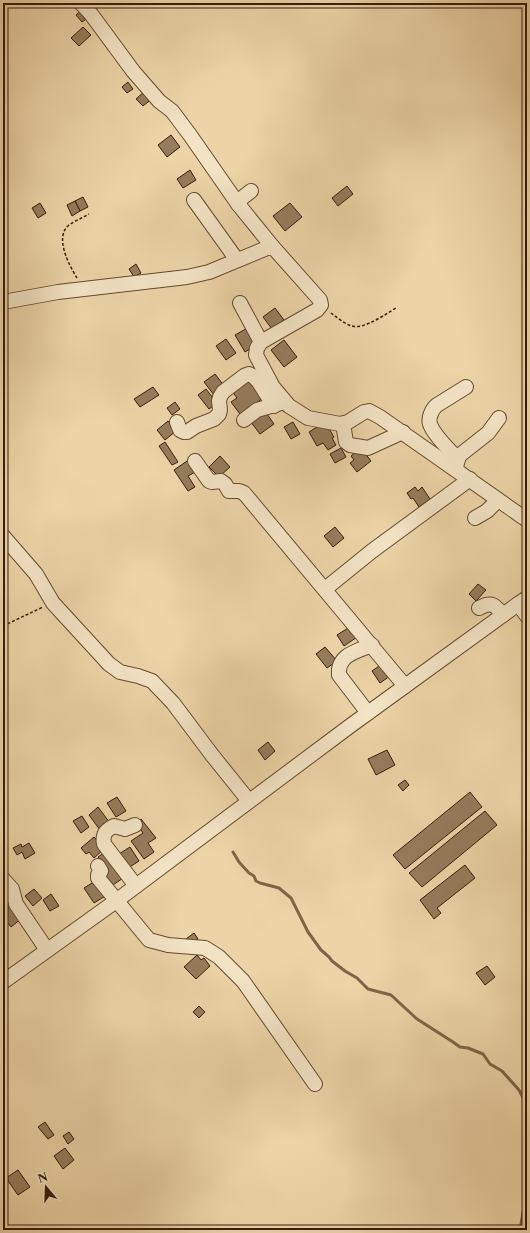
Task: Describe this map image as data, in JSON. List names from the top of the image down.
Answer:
{
  "north": "top"
}
